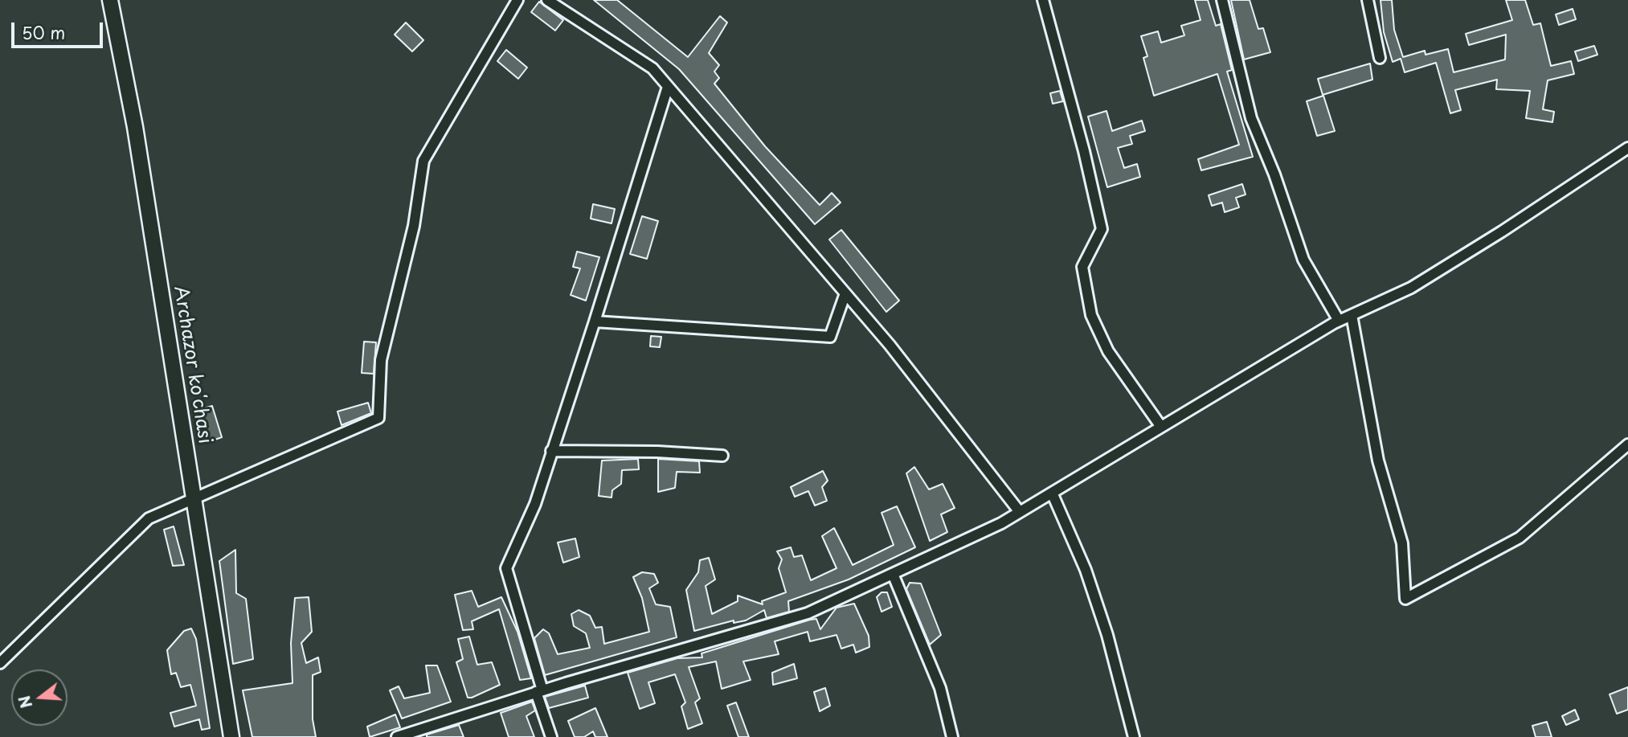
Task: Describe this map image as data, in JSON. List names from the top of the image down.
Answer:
{
  "streets": {
    "street": ["Archazor koʻchasi"]
  },
  "scale_bar": "50 m",
  "north": "left"
}
